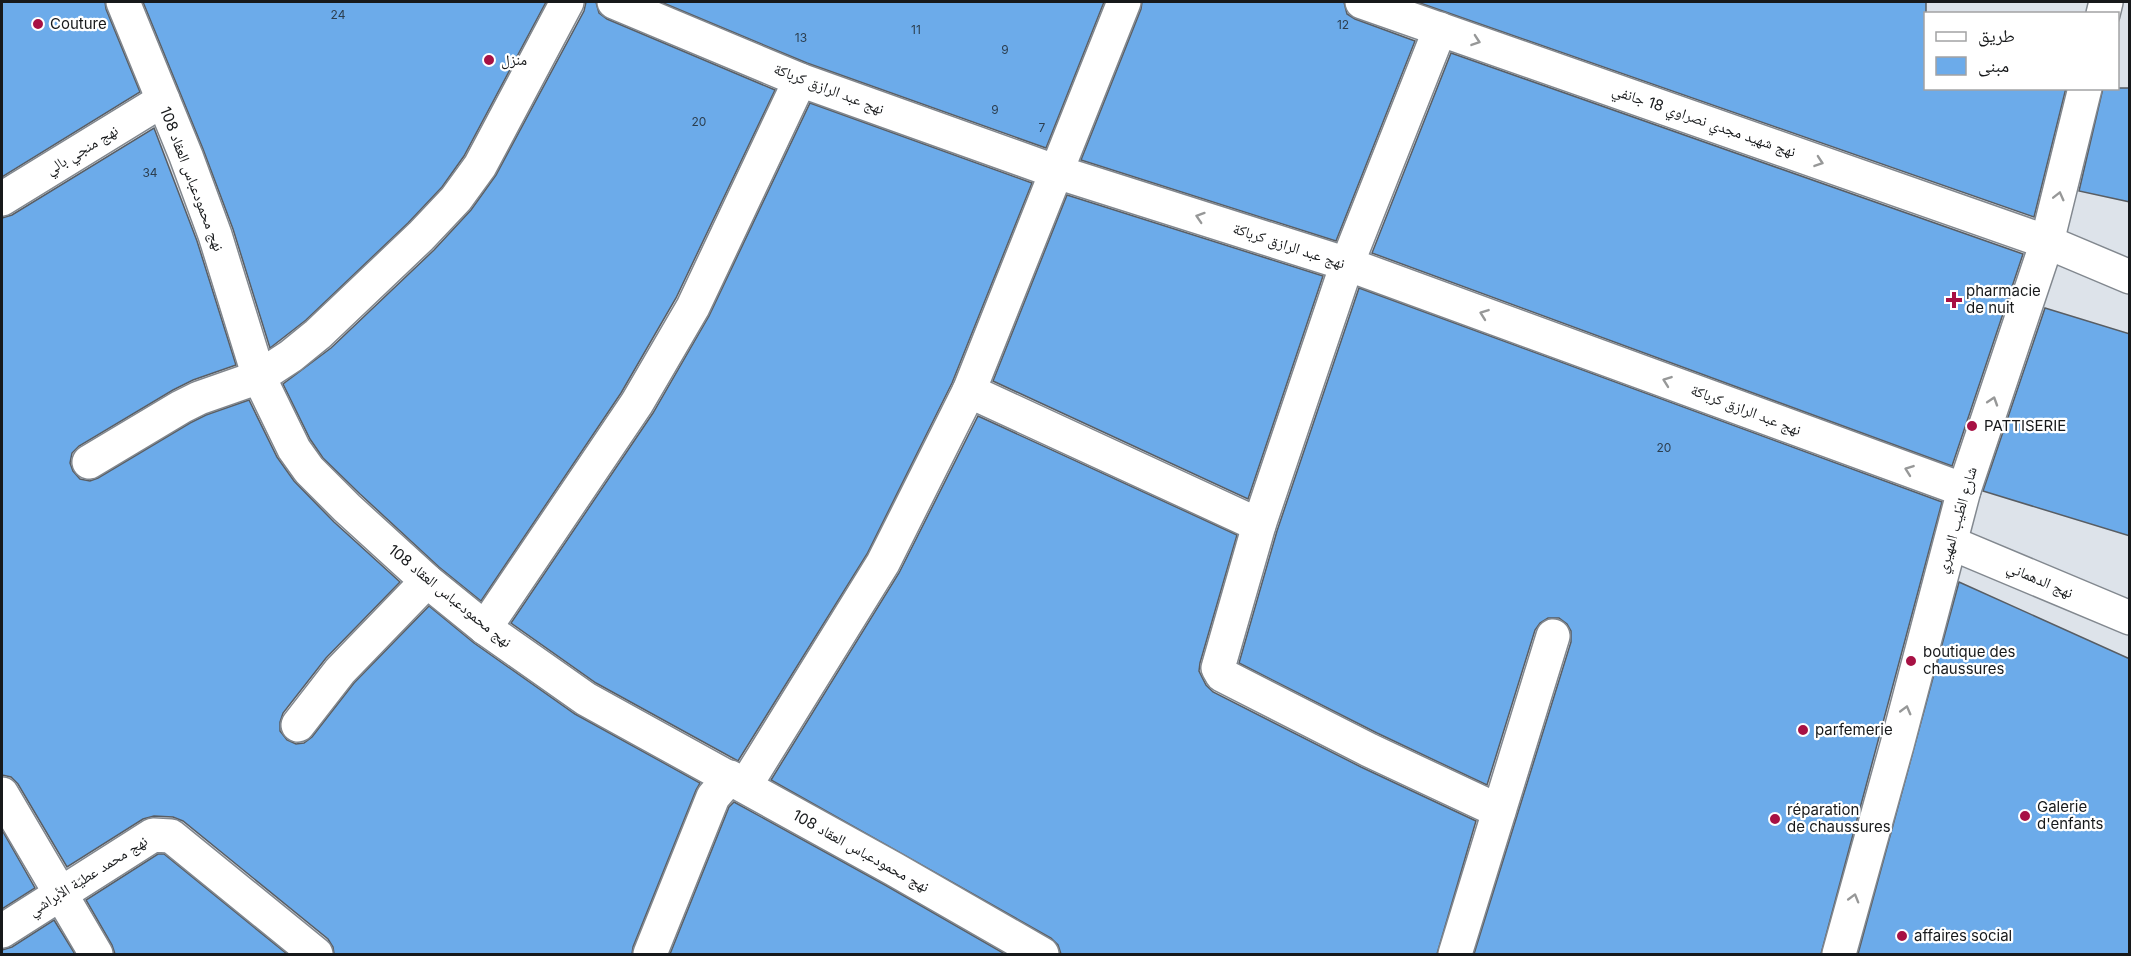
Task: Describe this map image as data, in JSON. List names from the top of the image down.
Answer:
{
  "streets": {
    "street": [
      "نهج عبد الرازق كرباكة",
      "نهج شهيد مجدي نصراوي 18 جانفي",
      "نهج منجي بالي",
      "نهج محمودعباس العقاد 108",
      "شارع الطّيب المهيري",
      "نهج الدهماني",
      "نهج محمد عطيّة الأبراشي"
    ]
  },
  "crossings": [
    ["نهج عبد الرازق كرباكة", "شارع الطّيب المهيري"],
    ["نهج شهيد مجدي نصراوي 18 جانفي", "شارع الطّيب المهيري"],
    ["نهج منجي بالي", "نهج محمودعباس العقاد 108"],
    ["شارع الطّيب المهيري", "نهج الدهماني"]
  ],
  "one_way": ["نهج شهيد مجدي نصراوي 18 جانفي", "شارع الطّيب المهيري"],
  "places": {
    "other": [
      "Couture",
      "منزل",
      "PATTISERIE",
      "boutique des chaussures",
      "parfemerie",
      "Galerie d'enfants",
      "réparation de chaussures",
      "affaires social"
    ],
    "health": ["pharmacie de nuit"]
  },
  "house_numbers": [
    "24",
    "12",
    "11",
    "13",
    "9",
    "9",
    "20",
    "7",
    "34",
    "20"
  ],
  "legend": ["طريق", "مبنى"]
}
